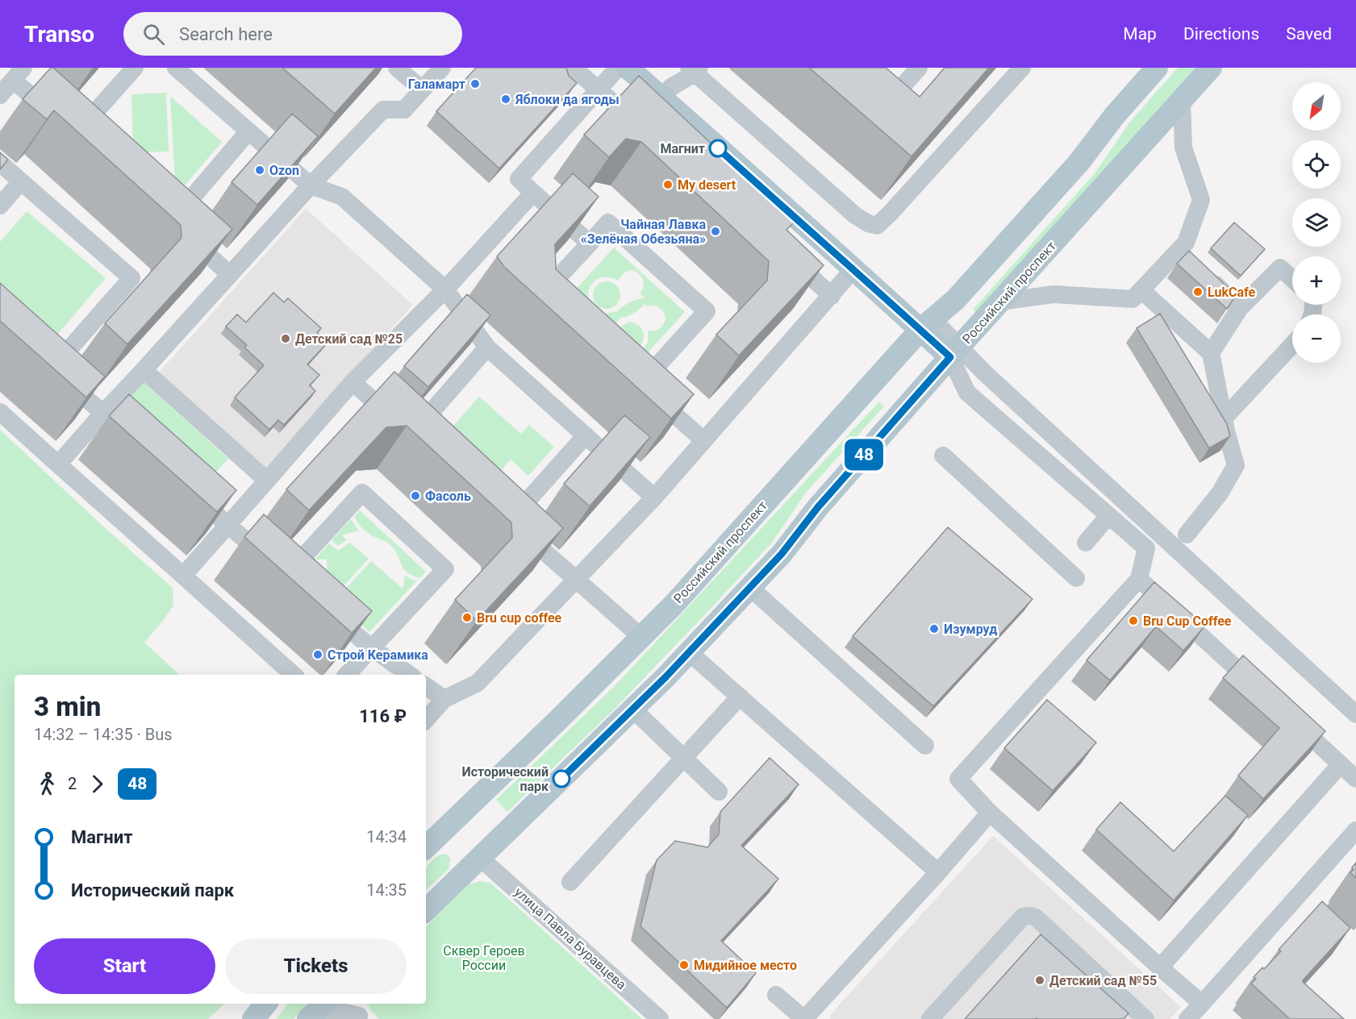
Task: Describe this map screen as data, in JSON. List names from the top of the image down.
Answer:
{
  "streets": {
    "main road": ["Российский проспект"],
    "street": ["улица Павла Буравцева"]
  },
  "crossings": [
    ["Российский проспект", "улица Павла Буравцева"]
  ],
  "parks": ["Сквер Героев России"],
  "places": [
    "Галамарт",
    "Яблоки да ягоды",
    "Магнит",
    "Ozon",
    "My desert",
    "Чайная Лавка «Зелёная Обезьяна»",
    "LukCafe",
    "Детский сад №25",
    "Фасоль",
    "Bru cup coffee",
    "Bru Cup Coffee",
    "Изумруд",
    "Строй Керамика",
    "Исторический парк",
    "Мидийное место",
    "Детский сад №55"
  ],
  "lines": ["bus line 48"],
  "north": "bottom left",
  "page": {
    "header": "Transo",
    "search": "Search here",
    "nav": ["Map", "Directions", "Saved"],
    "on_map": "48",
    "map_buttons": ["+", "−"],
    "heading": ["3 min", "14:32 – 14:35 · Bus", "116 ₽"],
    "legs": ["2", "48"],
    "list": [
      {
        "name": "Магнит",
        "value": "14:34"
      },
      {
        "name": "Исторический парк",
        "value": "14:35"
      }
    ],
    "buttons": ["Start", "Tickets"]
  }
}
